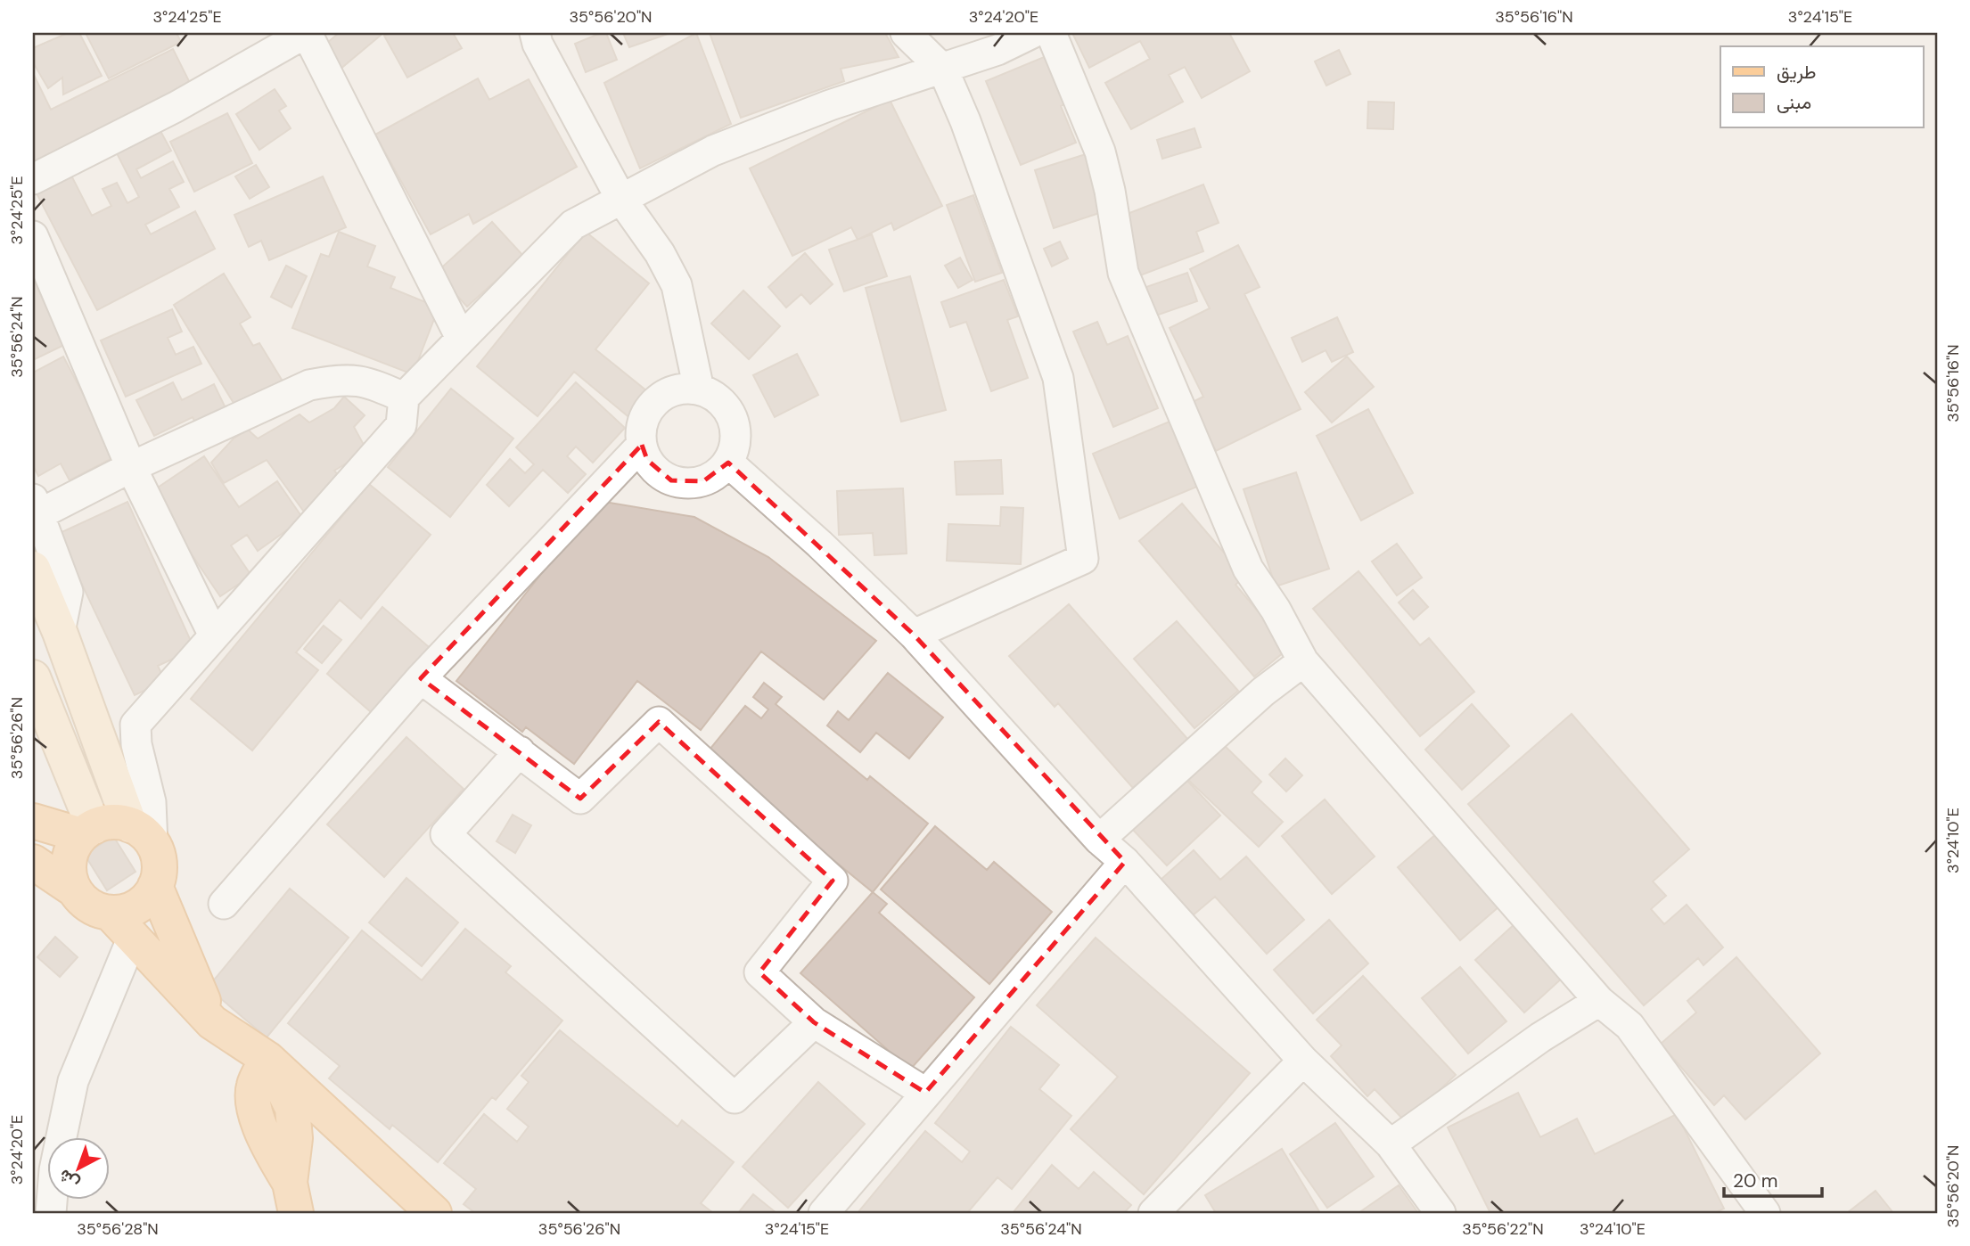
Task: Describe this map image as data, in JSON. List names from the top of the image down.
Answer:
{
  "legend": ["طريق", "مبنى"],
  "scale_bar": "20 m",
  "north": "bottom left",
  "coordinates": [
    "3°24'25\"E",
    "35°56'20\"N",
    "3°24'20\"E",
    "35°56'16\"N",
    "3°24'15\"E",
    "35°56'24\"N",
    "35°56'26\"N",
    "3°24'10\"E",
    "35°56'28\"N",
    "35°56'22\"N"
  ]
}
